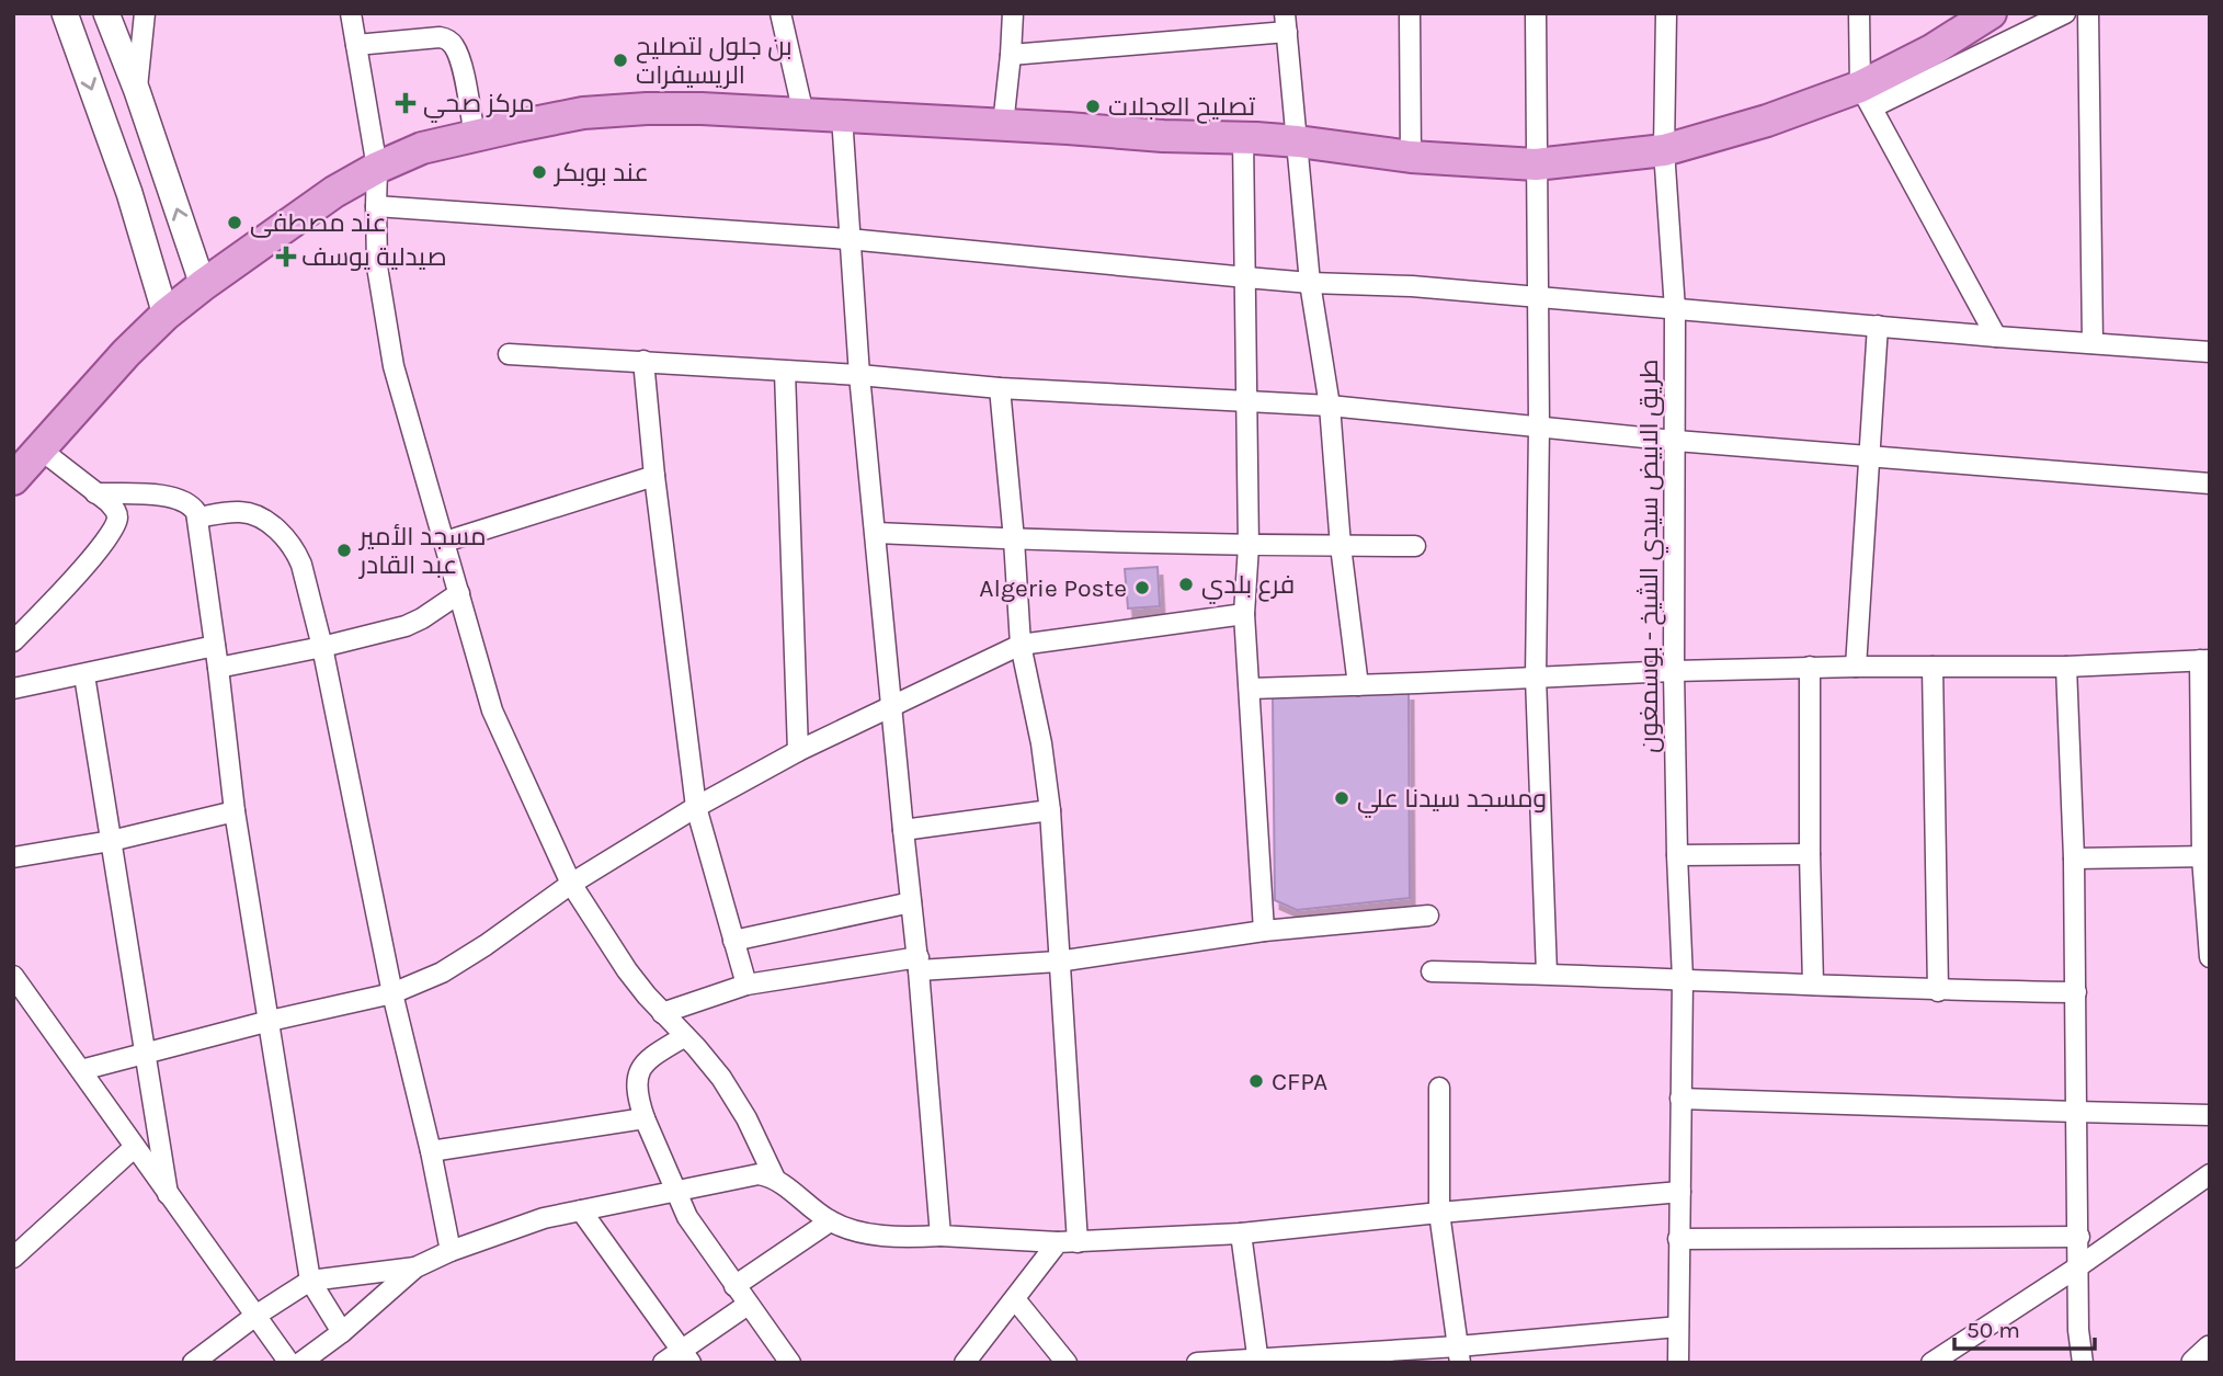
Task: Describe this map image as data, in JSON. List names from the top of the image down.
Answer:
{
  "streets": {
    "street": ["طريق الابيض سيدي الشيخ - بوسمغون"]
  },
  "places": {
    "other": [
      "بن جلول لتصليح الريسيفرات",
      "تصليح العجلات",
      "عند بوبكر",
      "عند مصطفى",
      "مسجد الأمير عبد القادر",
      "فرع بلدي",
      "Algerie Poste",
      "ومسجد سيدنا علي",
      "CFPA"
    ],
    "health": ["مركز صحي", "صيدلية يوسف"]
  },
  "scale_bar": "50 m"
}
